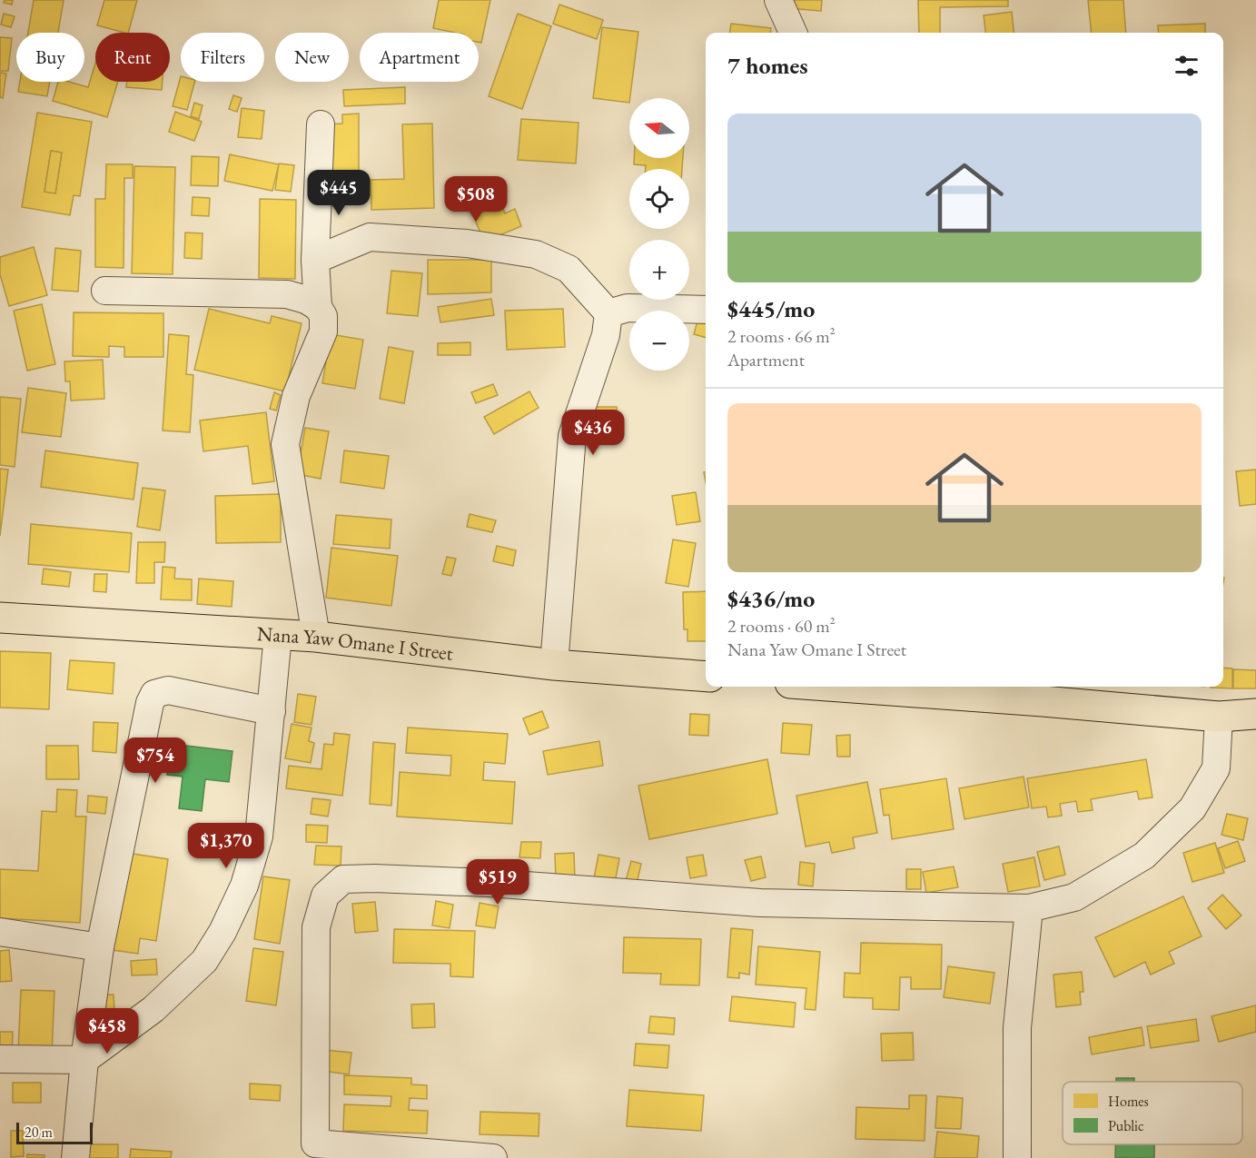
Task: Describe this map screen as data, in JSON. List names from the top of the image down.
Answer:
{
  "streets": {
    "main road": ["Nana Yaw Omane I Street"]
  },
  "legend": ["Homes", "Public"],
  "scale_bar": "20 m",
  "north": "left",
  "page": {
    "chip": [
      "Buy",
      "Rent",
      "Filters",
      "New",
      "Apartment"
    ],
    "heading": "7 homes",
    "map_buttons": ["+", "−"],
    "list": [
      {
        "name": "$445/mo",
        "note": "2 rooms · 66 m² · Apartment"
      },
      {
        "name": "$436/mo",
        "note": "2 rooms · 60 m² · Nana Yaw Omane I Street"
      }
    ],
    "price": [
      "$445",
      "$508",
      "$436",
      "$754",
      "$1,370",
      "$519",
      "$458"
    ],
    "scale": "20 m"
  }
}
